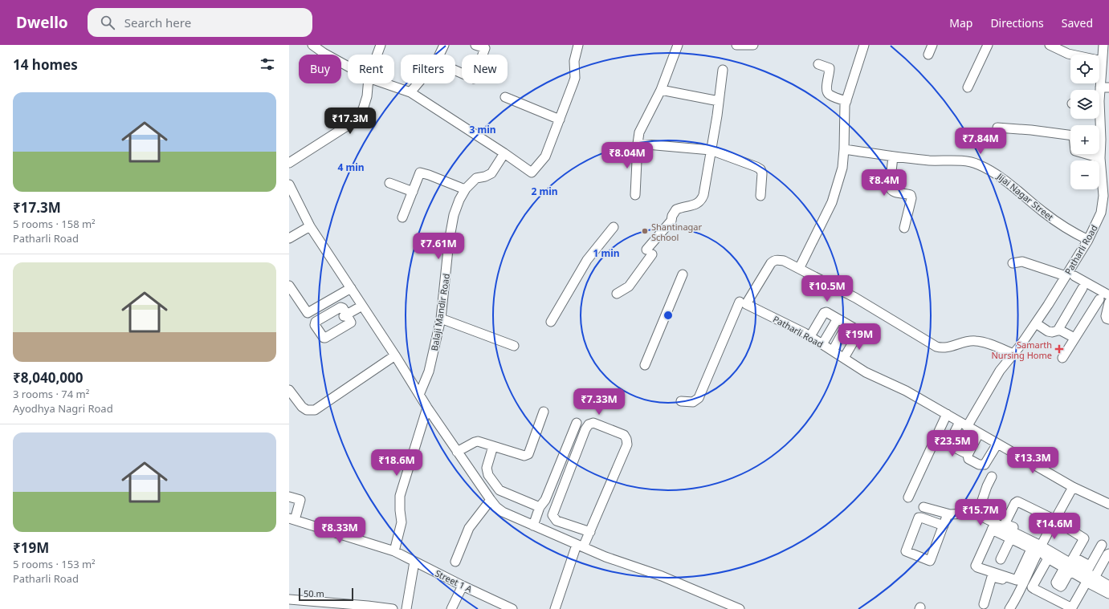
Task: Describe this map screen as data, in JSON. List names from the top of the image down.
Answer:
{
  "streets": {
    "street": [
      "Jijai Nagar Street",
      "Patharli Road",
      "Balaji Mandir Road",
      "Street 1 A"
    ]
  },
  "crossings": [
    ["Jijai Nagar Street", "Patharli Road"]
  ],
  "places": {
    "other": ["Shantinagar School"],
    "health": ["Samarth Nursing Home"]
  },
  "scale_bar": "50 m",
  "page": {
    "header": "Dwello",
    "search": "Search here",
    "nav": ["Map", "Directions", "Saved"],
    "heading": "14 homes",
    "map_buttons": ["+", "−"],
    "chip": [
      "Buy",
      "Rent",
      "Filters",
      "New"
    ],
    "list": [
      {
        "name": "₹17.3M",
        "note": "5 rooms · 158 m² · Patharli Road"
      },
      {
        "name": "₹8,040,000",
        "note": "3 rooms · 74 m² · Ayodhya Nagri Road"
      },
      {
        "name": "₹19M",
        "note": "5 rooms · 153 m² · Patharli Road"
      }
    ],
    "price": [
      "₹17.3M",
      "₹7.84M",
      "₹8.04M",
      "₹8.4M",
      "₹7.61M",
      "₹10.5M",
      "₹19M",
      "₹7.33M",
      "₹23.5M",
      "₹13.3M",
      "₹18.6M",
      "₹15.7M",
      "₹14.6M",
      "₹8.33M"
    ],
    "scale": "50 m"
  },
  "rings": [
    "3 min",
    "4 min",
    "2 min",
    "1 min"
  ]
}
